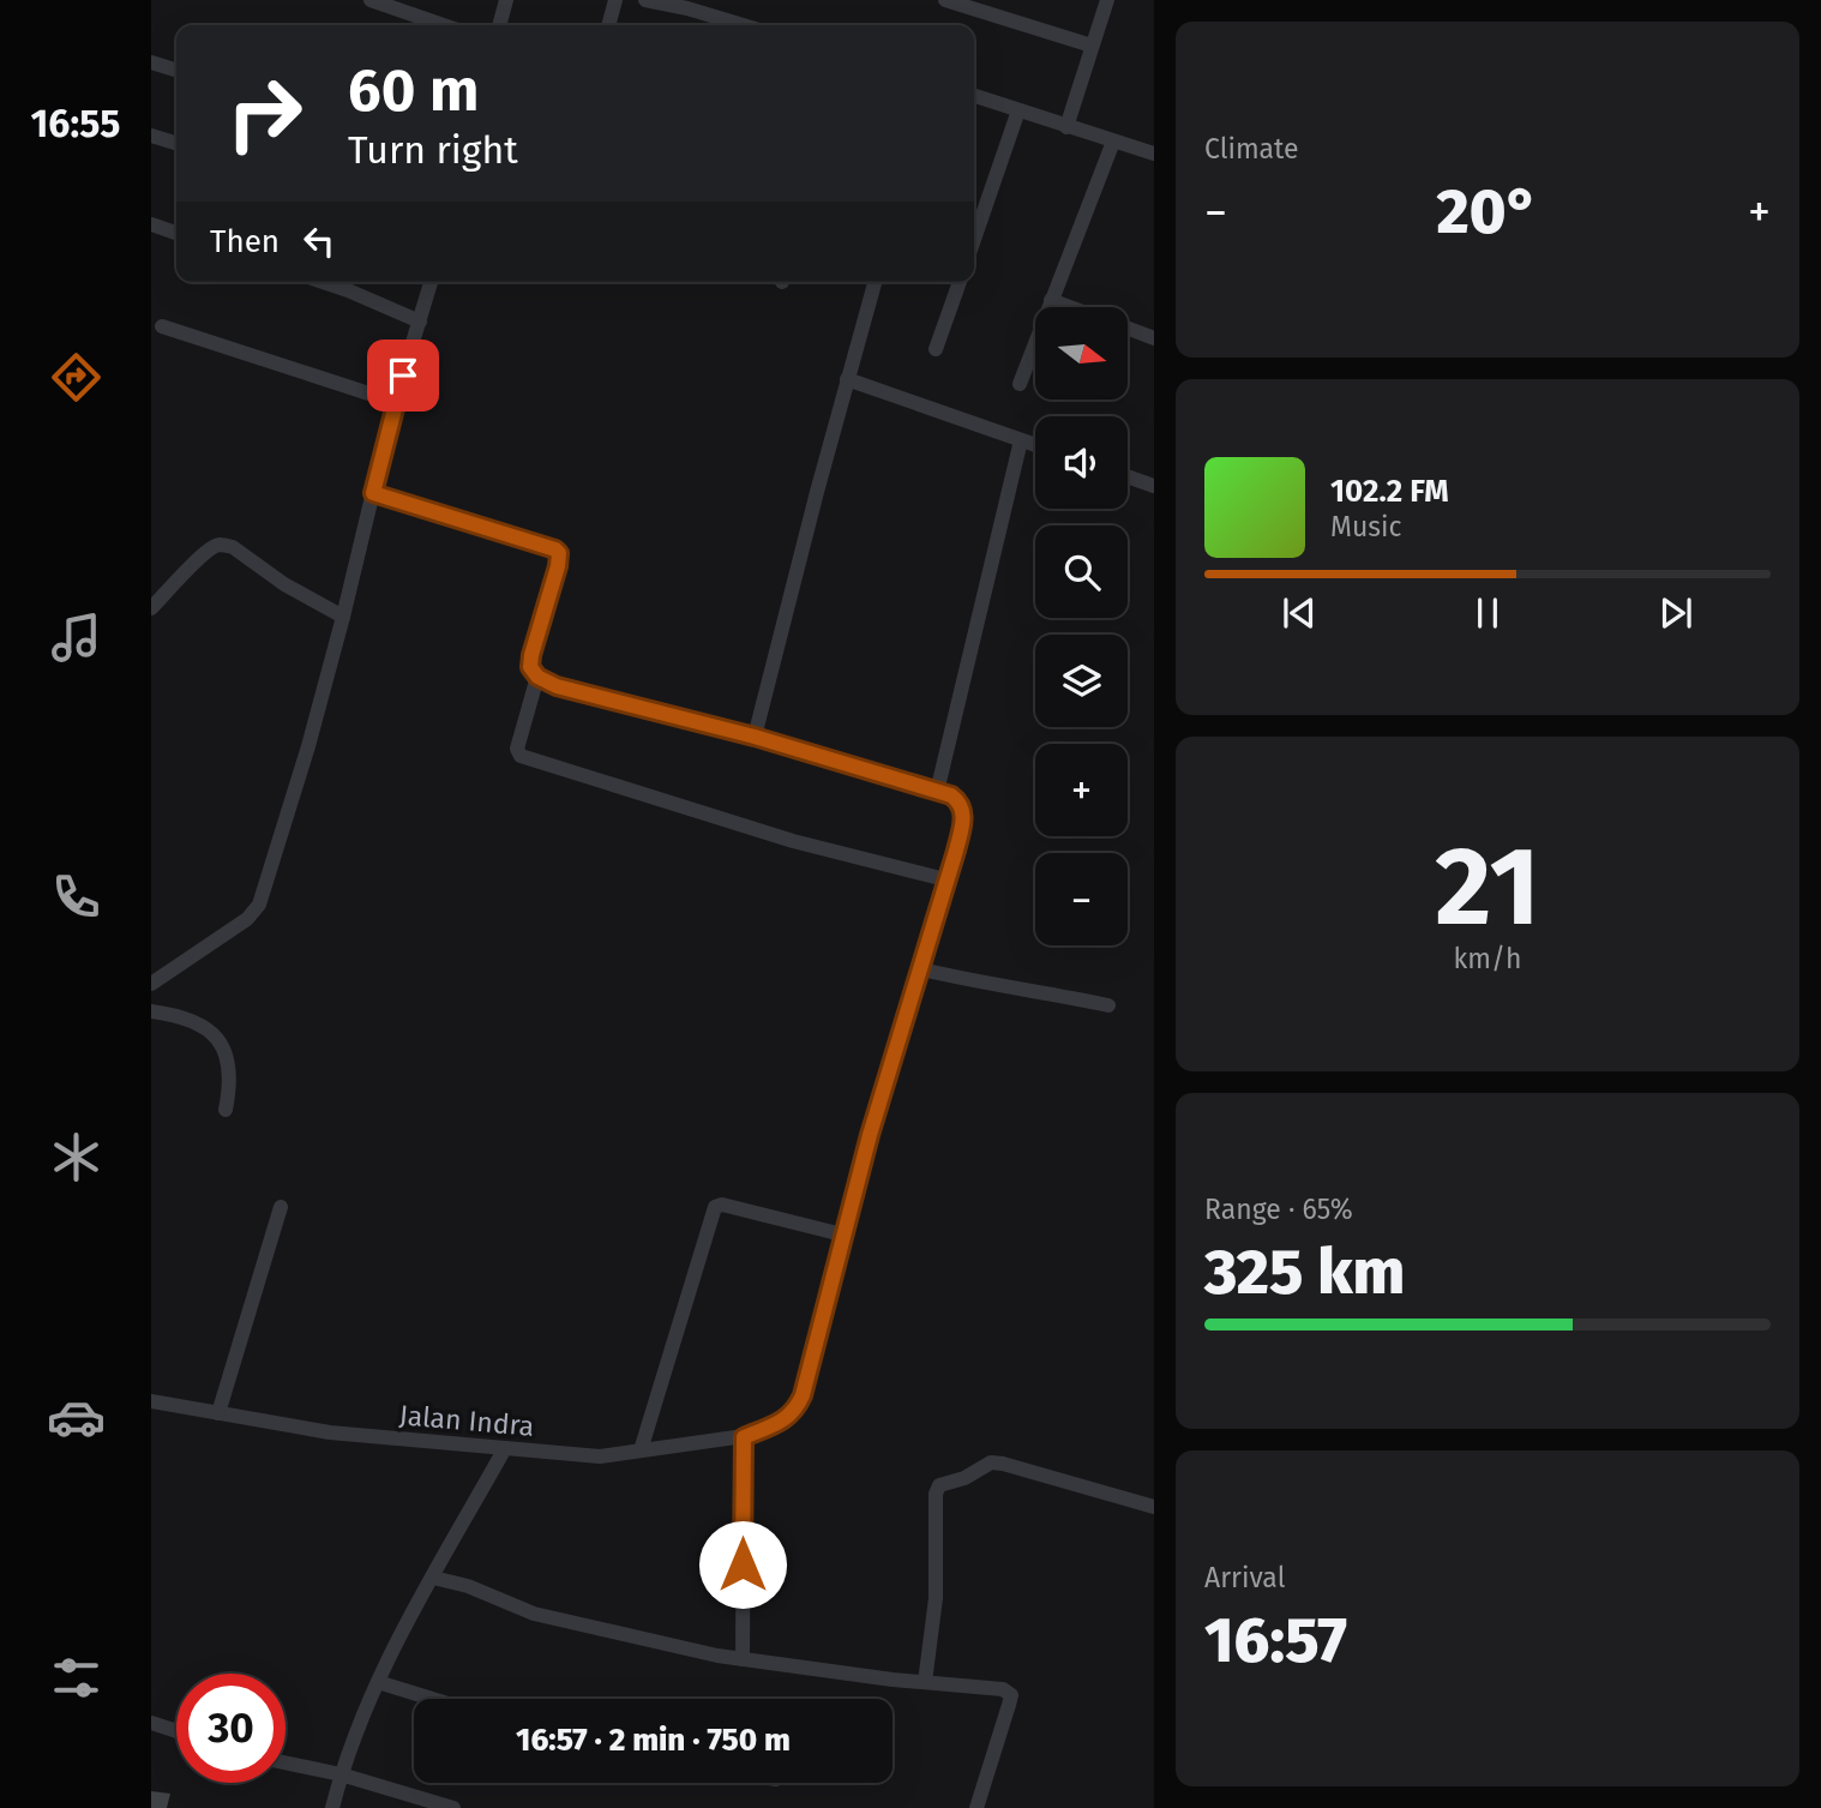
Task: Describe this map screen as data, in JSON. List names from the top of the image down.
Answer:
{
  "streets": {
    "street": ["Jalan Indra"]
  },
  "north": "right",
  "page": {
    "tabs": "16:55",
    "tile": [
      "Climate",
      ["21", "km/h"],
      ["Range · 65%", "325 km"],
      ["Arrival", "16:57"]
    ],
    "turn": ["60 m", "Turn right"],
    "heat": ["−", "20°", "+"],
    "then": "Then",
    "map_buttons": ["+", "−"],
    "song": ["102.2 FM", "Music"],
    "limit": "30",
    "trip": "16:57 · 2 min · 750 m"
  }
}
